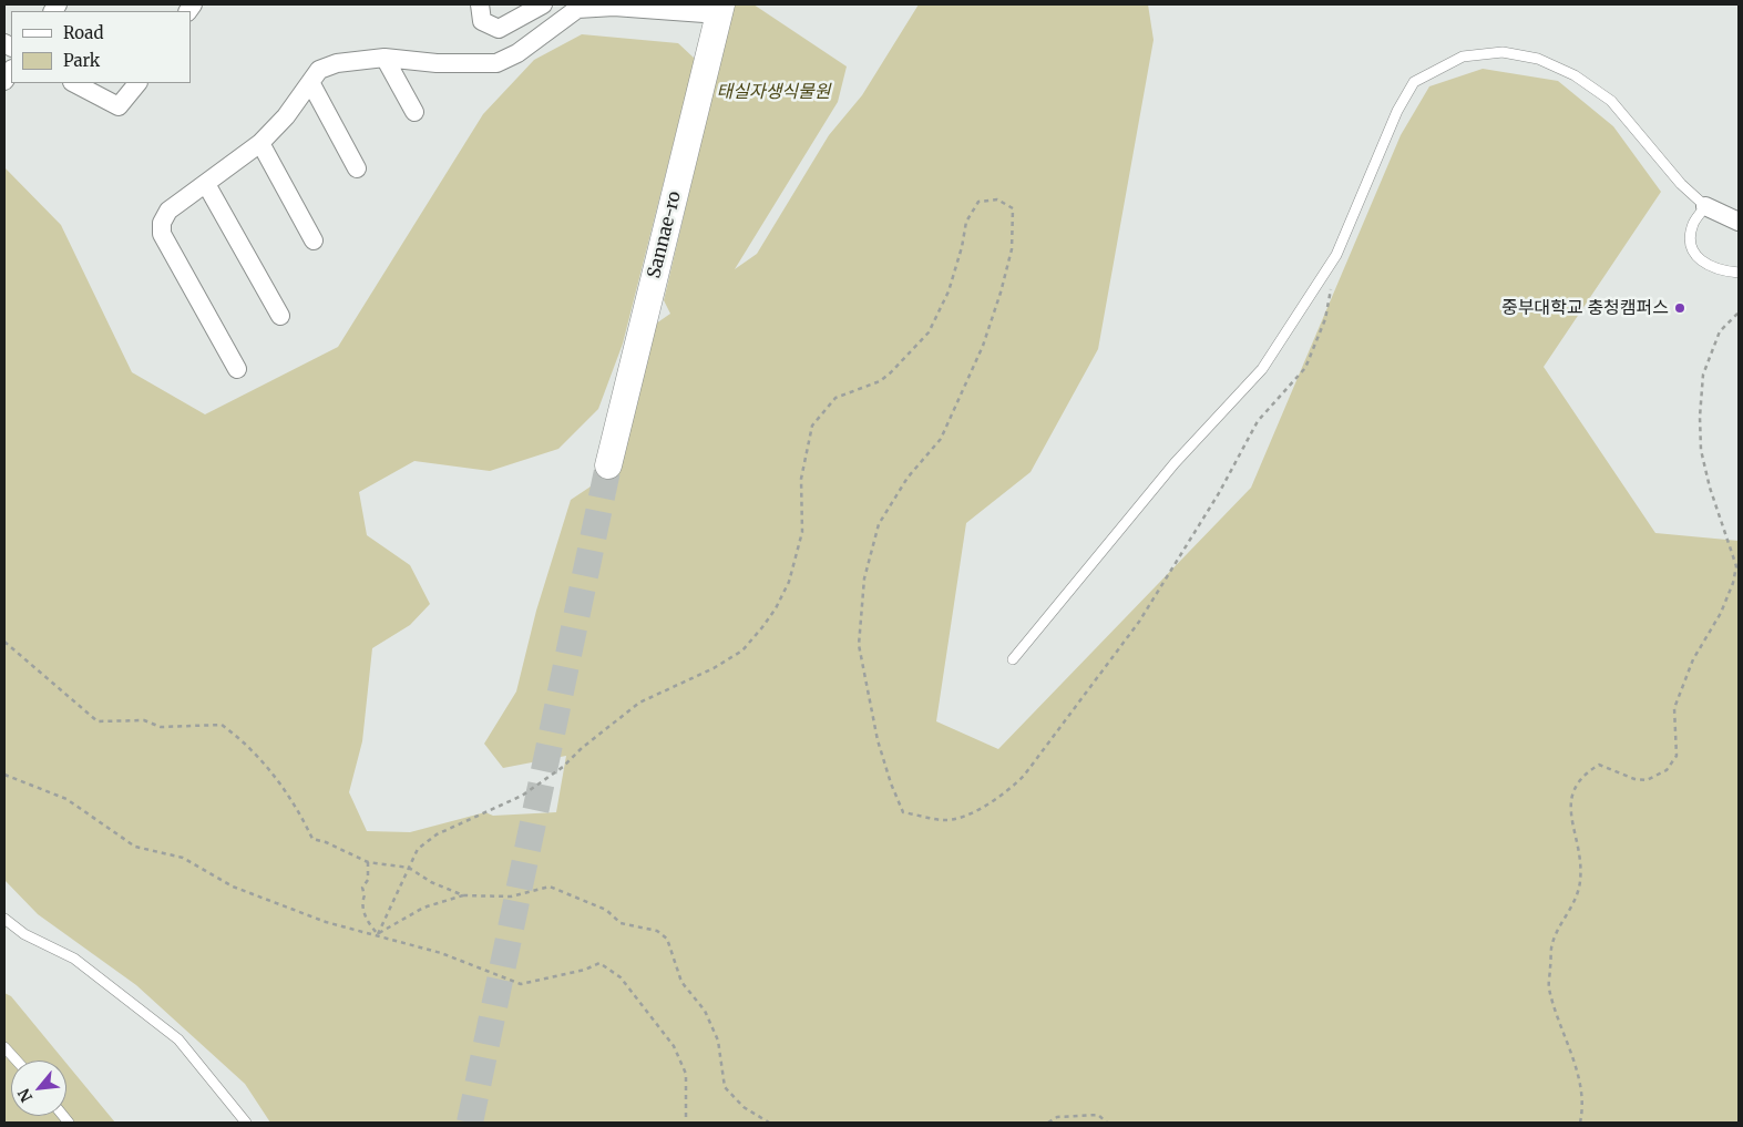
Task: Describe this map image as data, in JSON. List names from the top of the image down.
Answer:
{
  "streets": {
    "street": ["Sannae-ro"]
  },
  "parks": ["태실자생식물원"],
  "places": ["중부대학교 충청캠퍼스"],
  "legend": ["Road", "Park"],
  "north": "bottom left"
}
